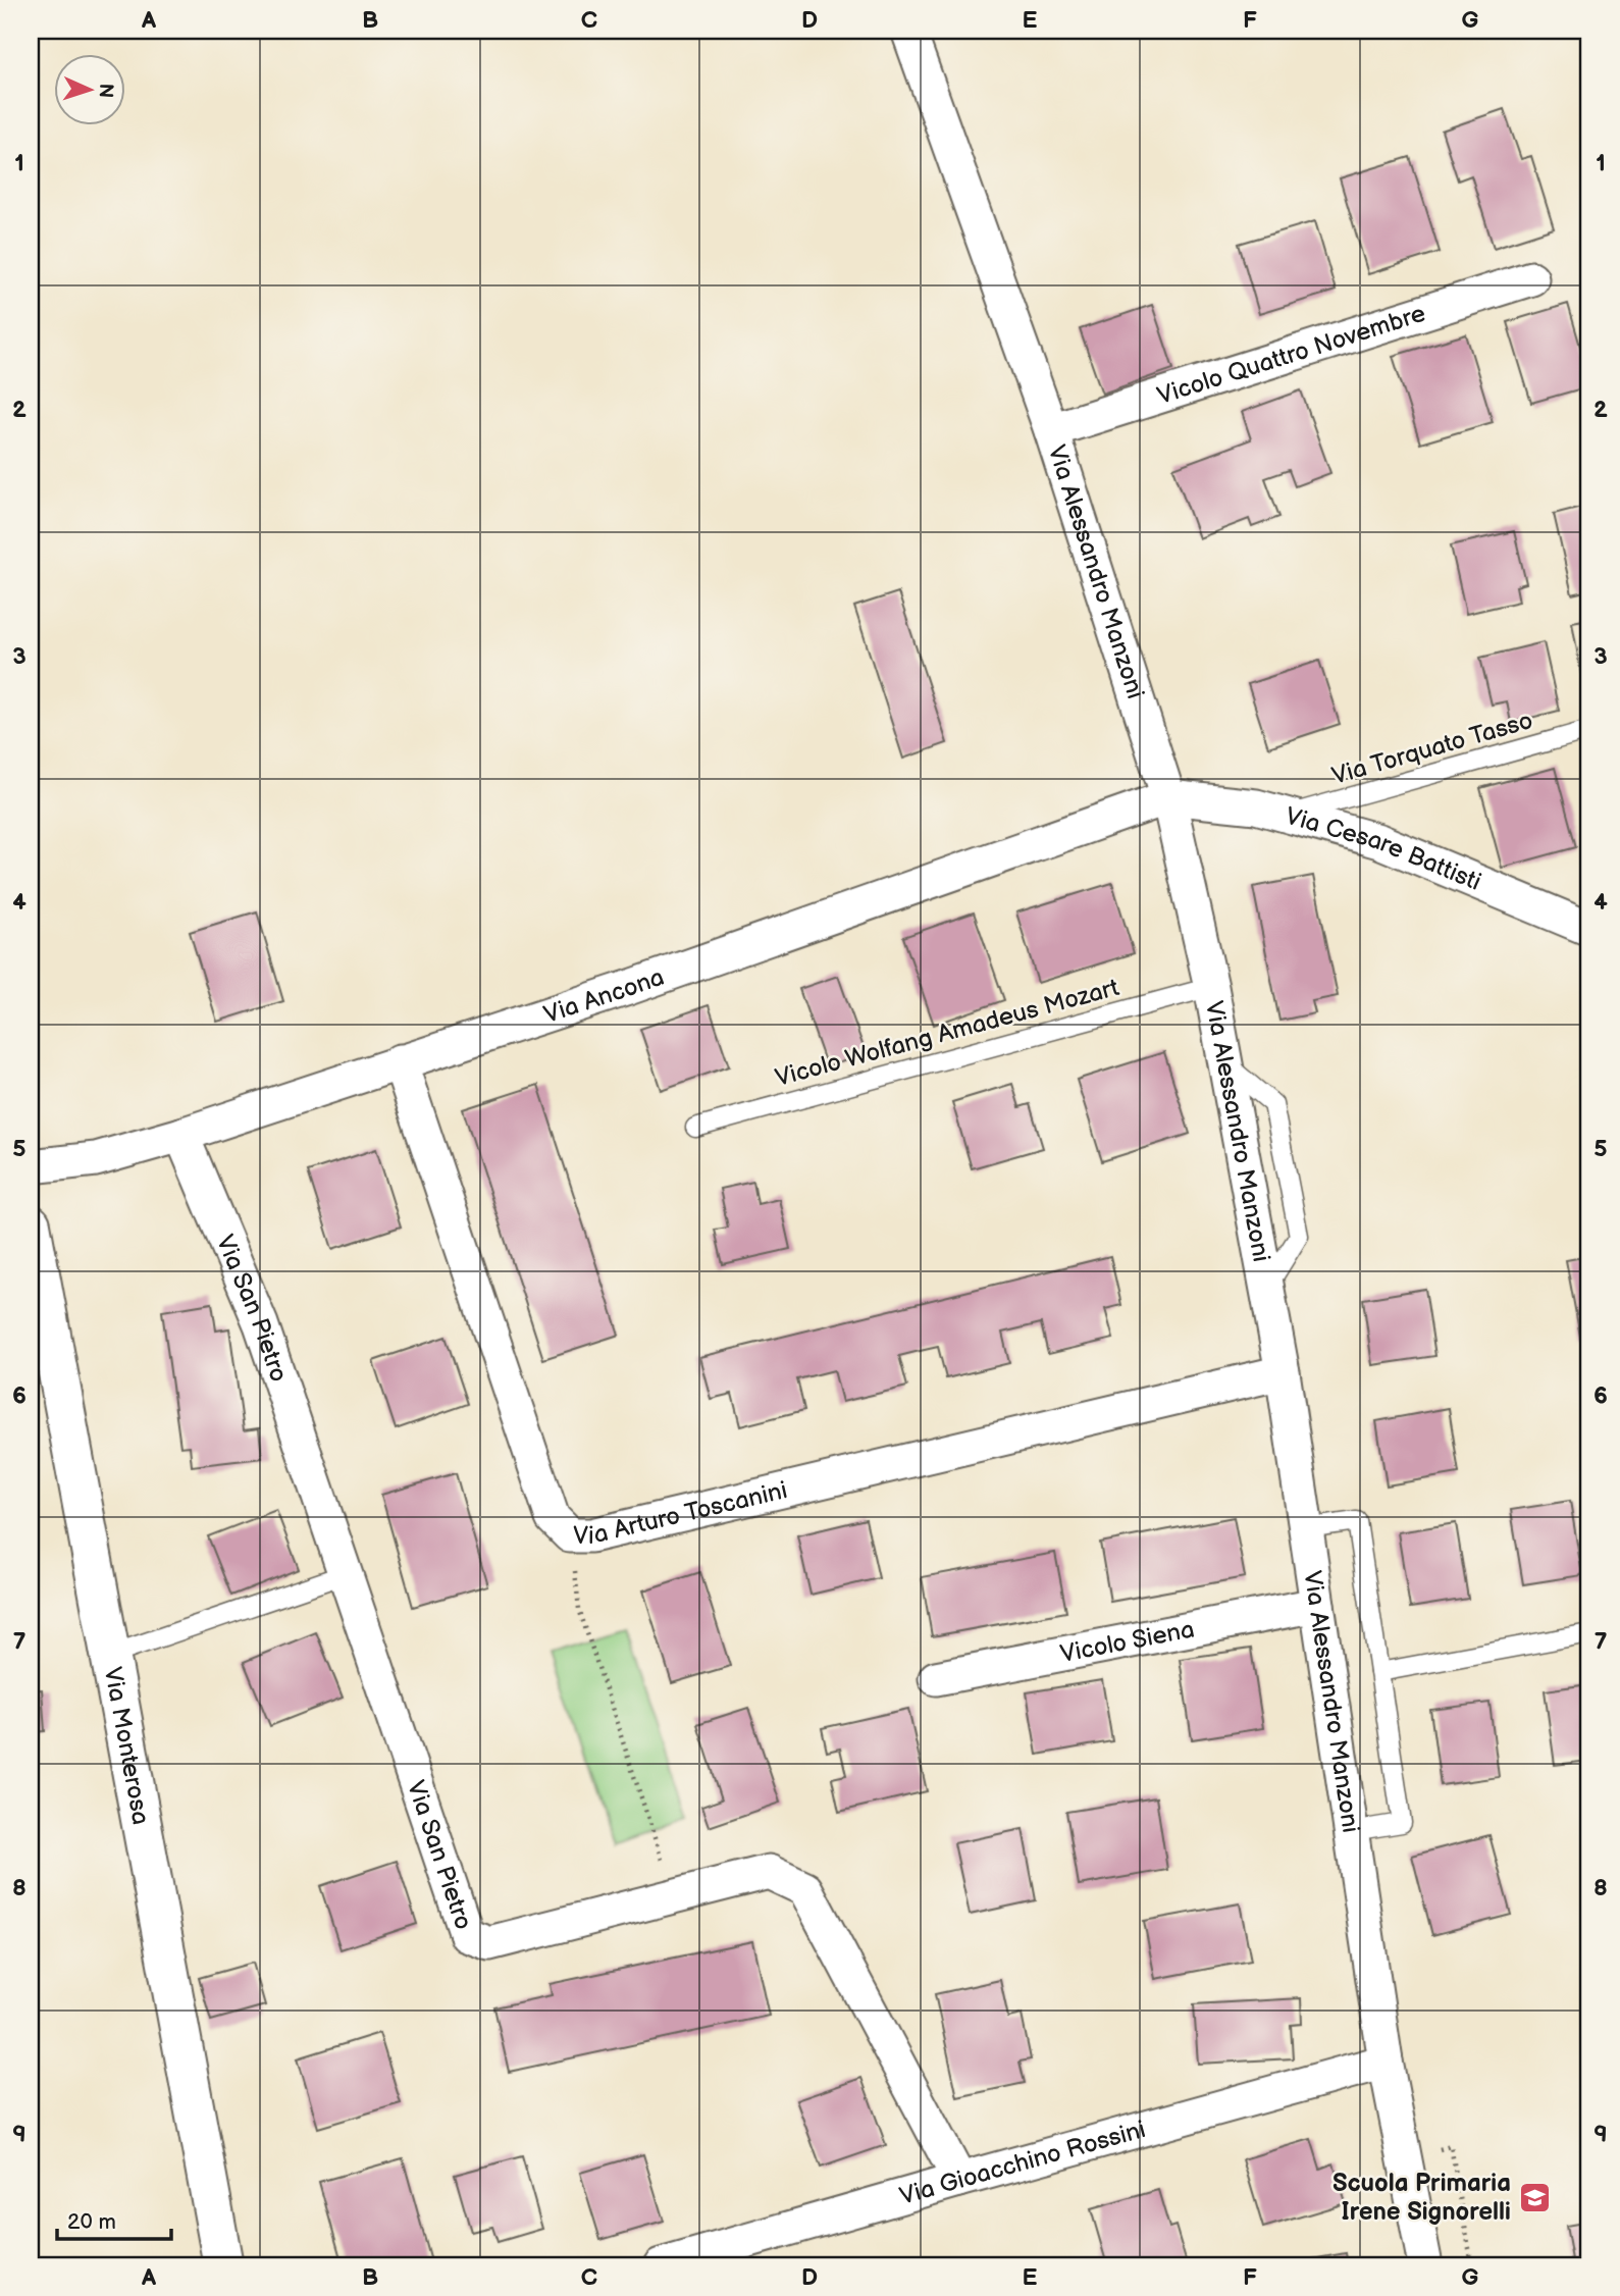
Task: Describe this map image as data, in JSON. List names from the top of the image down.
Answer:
{
  "streets": {
    "main road": ["Via Monterosa"],
    "street": [
      "Vicolo Quattro Novembre",
      "Via Alessandro Manzoni",
      "Via Cesare Battisti",
      "Via Ancona",
      "Via San Pietro",
      "Via Arturo Toscanini",
      "Vicolo Siena",
      "Via Gioacchino Rossini"
    ],
    "lane": ["Via Torquato Tasso", "Vicolo Wolfang Amadeus Mozart"]
  },
  "crossings": [
    ["Vicolo Quattro Novembre", "Via Alessandro Manzoni"],
    ["Via Alessandro Manzoni", "Via Cesare Battisti"],
    ["Via Alessandro Manzoni", "Via Ancona"],
    ["Via Alessandro Manzoni", "Vicolo Wolfang Amadeus Mozart"],
    ["Via Alessandro Manzoni", "Via Arturo Toscanini"],
    ["Via Alessandro Manzoni", "Vicolo Siena"],
    ["Via Alessandro Manzoni", "Via Gioacchino Rossini"],
    ["Via Torquato Tasso", "Via Cesare Battisti"],
    ["Via Cesare Battisti", "Via Ancona"],
    ["Via Ancona", "Via San Pietro"],
    ["Via Ancona", "Via Arturo Toscanini"],
    ["Via San Pietro", "Via Gioacchino Rossini"]
  ],
  "places": {
    "school or university": ["Scuola Primaria Irene Signorelli"]
  },
  "scale_bar": "20 m",
  "north": "right",
  "grid": {
    "columns": [
      "A",
      "B",
      "C",
      "D",
      "E",
      "F",
      "G"
    ],
    "rows": [
      "1",
      "2",
      "3",
      "4",
      "5",
      "6",
      "7",
      "8",
      "9"
    ]
  }
}
